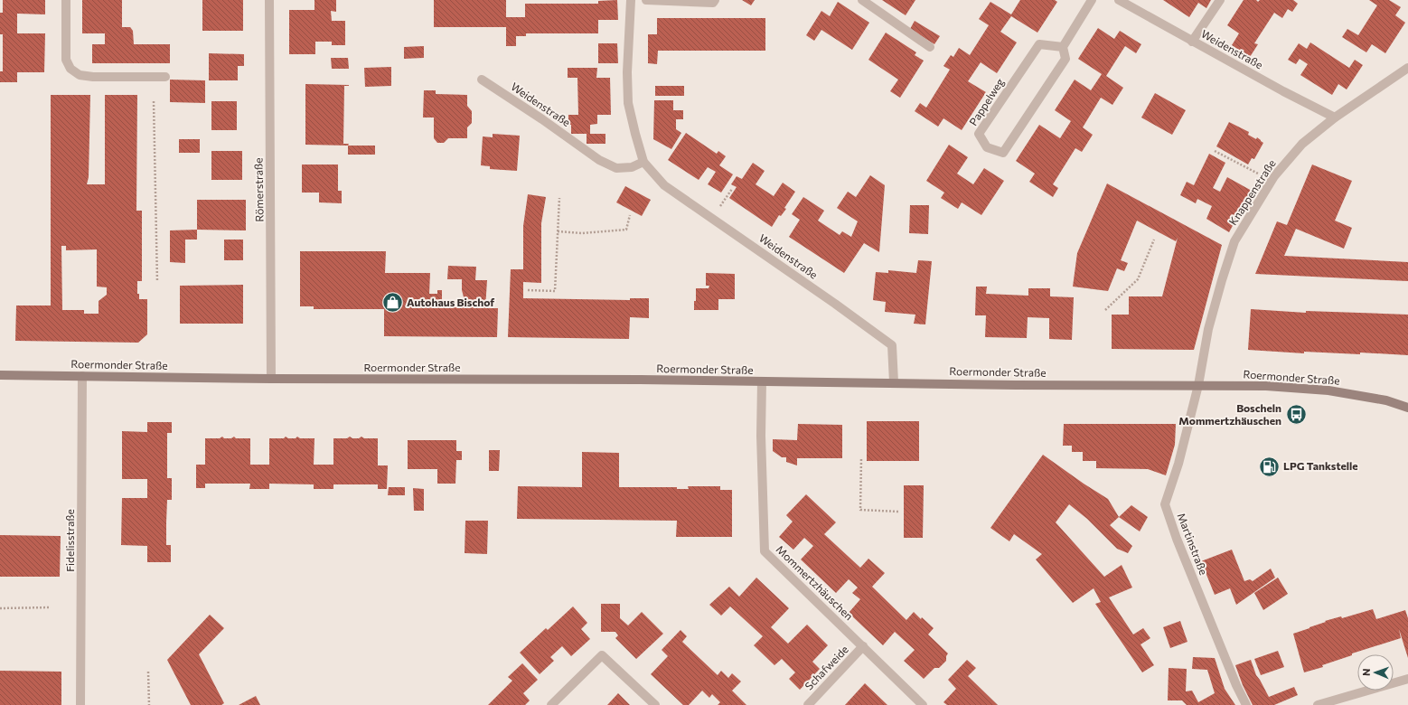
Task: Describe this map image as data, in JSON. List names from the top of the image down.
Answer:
{
  "streets": {
    "main road": ["Roermonder Straße"],
    "street": [
      "Weidenstraße",
      "Pappelweg",
      "Römerstraße",
      "Knappenstraße",
      "Fidelisstraße",
      "Martinstraße",
      "Mommertzhäuschen",
      "Schafweide"
    ]
  },
  "crossings": [
    ["Weidenstraße", "Knappenstraße"],
    ["Weidenstraße", "Roermonder Straße"],
    ["Römerstraße", "Roermonder Straße"],
    ["Knappenstraße", "Roermonder Straße"],
    ["Knappenstraße", "Martinstraße"],
    ["Roermonder Straße", "Fidelisstraße"],
    ["Roermonder Straße", "Martinstraße"],
    ["Roermonder Straße", "Mommertzhäuschen"],
    ["Mommertzhäuschen", "Schafweide"]
  ],
  "places": {
    "shop": ["Autohaus Bischof"],
    "bus stop": ["Boscheln Mommertzhäuschen"],
    "fuel station": ["LPG Tankstelle"]
  },
  "north": "left"
}
